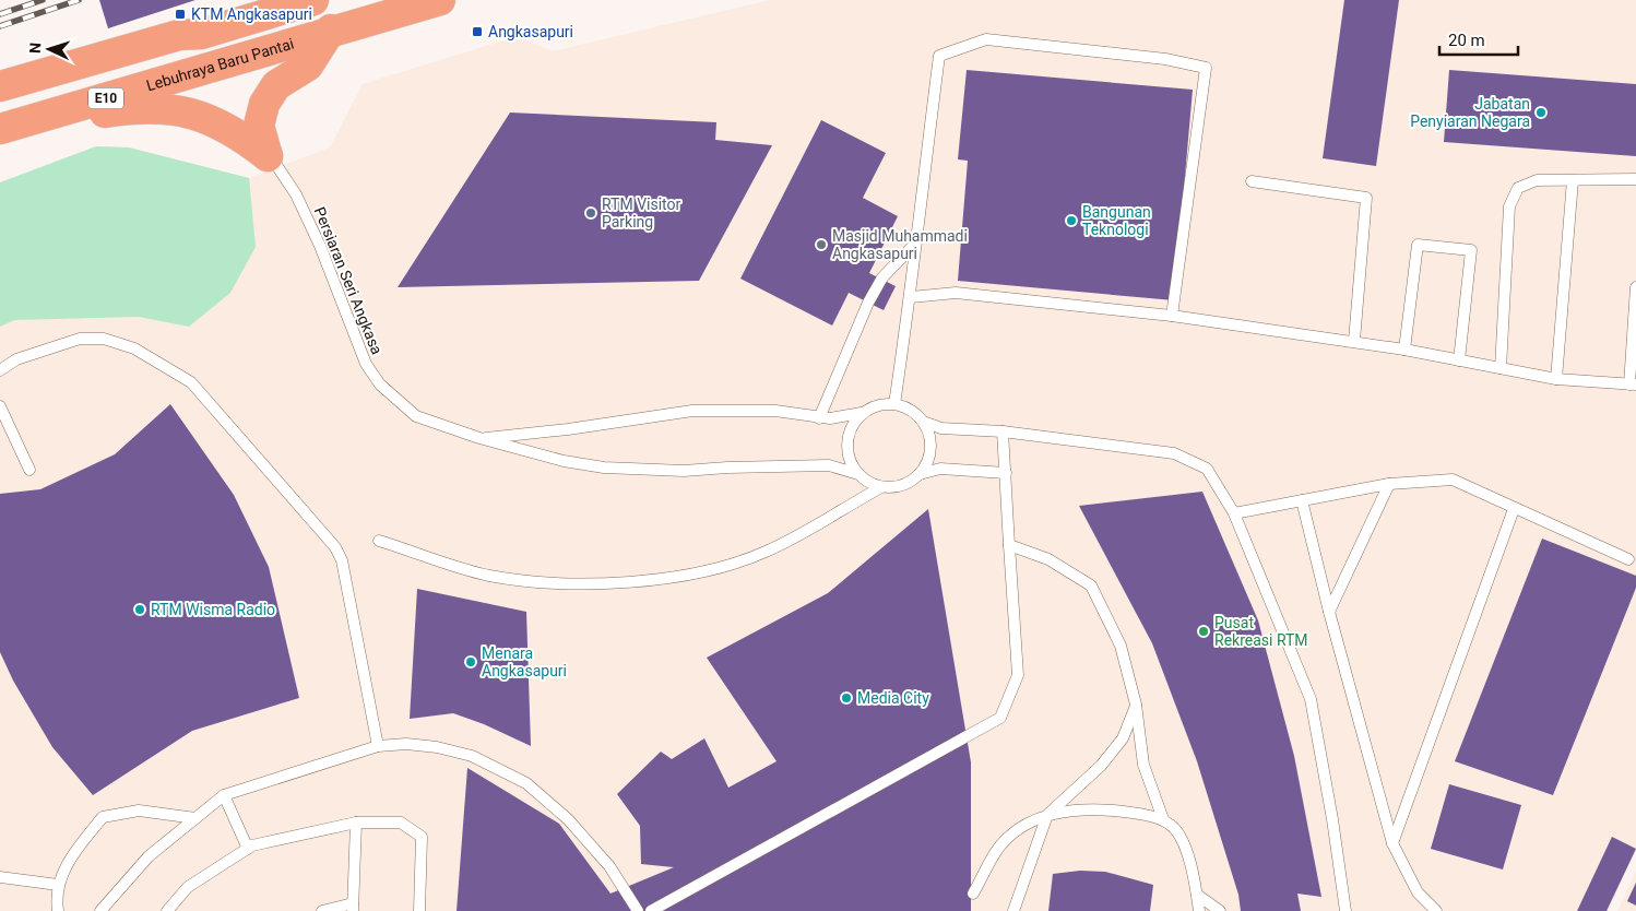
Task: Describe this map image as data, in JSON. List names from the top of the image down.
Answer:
{
  "streets": {
    "highway": ["Lebuhraya Baru Pantai", "E10"],
    "lane": ["Persiaran Seri Angkasa"]
  },
  "places": {
    "transit": ["KTM Angkasapuri", "Angkasapuri"],
    "other": [
      "Jabatan Penyiaran Negara",
      "RTM Visitor Parking",
      "Bangunan Teknologi",
      "Masjid Muhammadi Angkasapuri",
      "RTM Wisma Radio",
      "Pusat Rekreasi RTM",
      "Menara Angkasapuri",
      "Media City"
    ]
  },
  "scale_bar": "20 m",
  "north": "left"
}
